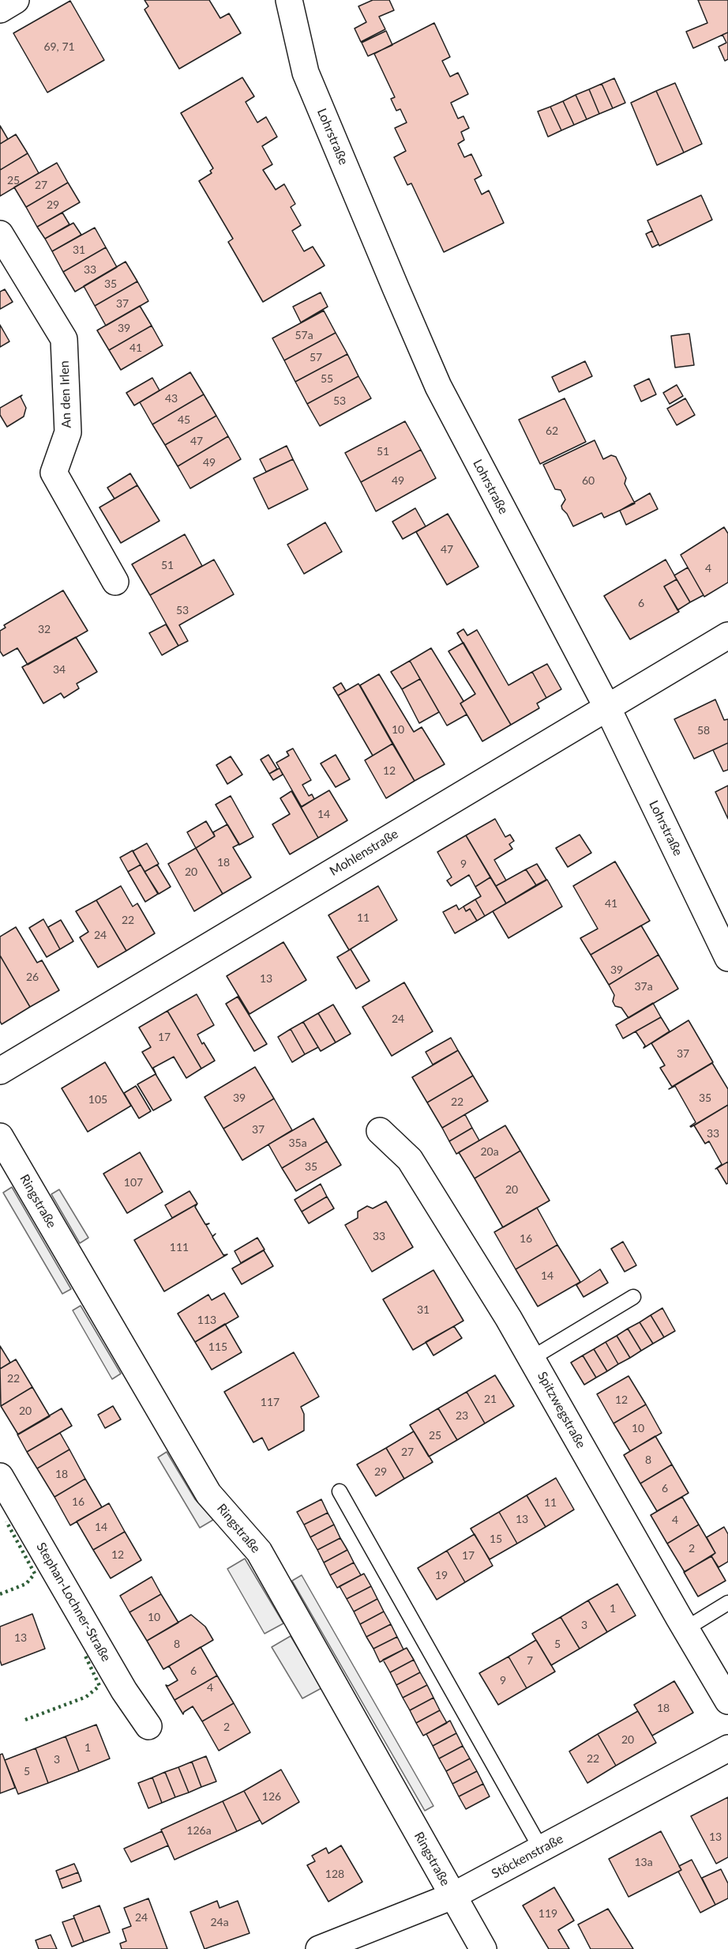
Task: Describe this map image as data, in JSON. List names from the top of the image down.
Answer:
{
  "streets": {
    "street": [
      "Lohrstraße",
      "An den Irlen",
      "Mohlenstraße",
      "Ringstraße",
      "Spitzwegstraße",
      "Stephan-Lochner-Straße",
      "Stöckenstraße"
    ]
  },
  "crossings": [
    ["Lohrstraße", "Mohlenstraße"],
    ["Ringstraße", "Stöckenstraße"]
  ],
  "house_numbers": [
    "69, 71",
    "25",
    "27",
    "29",
    "31",
    "33",
    "35",
    "37",
    "39",
    "57a",
    "41",
    "57",
    "55",
    "43",
    "53",
    "45",
    "62",
    "47",
    "51",
    "49",
    "49",
    "60",
    "47",
    "51",
    "4",
    "6",
    "53",
    "32",
    "34",
    "10",
    "58",
    "12",
    "14",
    "18",
    "9",
    "20",
    "41",
    "11",
    "22",
    "24",
    "39",
    "26",
    "13",
    "37a",
    "24",
    "17",
    "37",
    "39",
    "35",
    "105",
    "22",
    "37",
    "33",
    "35a",
    "20a",
    "35",
    "107",
    "20",
    "33",
    "16",
    "111",
    "14",
    "31",
    "113",
    "115",
    "22",
    "21",
    "12",
    "117",
    "20",
    "23",
    "10",
    "25",
    "27",
    "8",
    "29",
    "18",
    "6",
    "16",
    "11",
    "13",
    "4",
    "14",
    "15",
    "2",
    "12",
    "17",
    "19",
    "1",
    "10",
    "3",
    "13",
    "8",
    "5",
    "7",
    "6",
    "9",
    "4",
    "18",
    "2",
    "20",
    "1",
    "22",
    "3",
    "5",
    "126",
    "126a",
    "13",
    "13a",
    "128",
    "119",
    "24",
    "24a"
  ]
}
